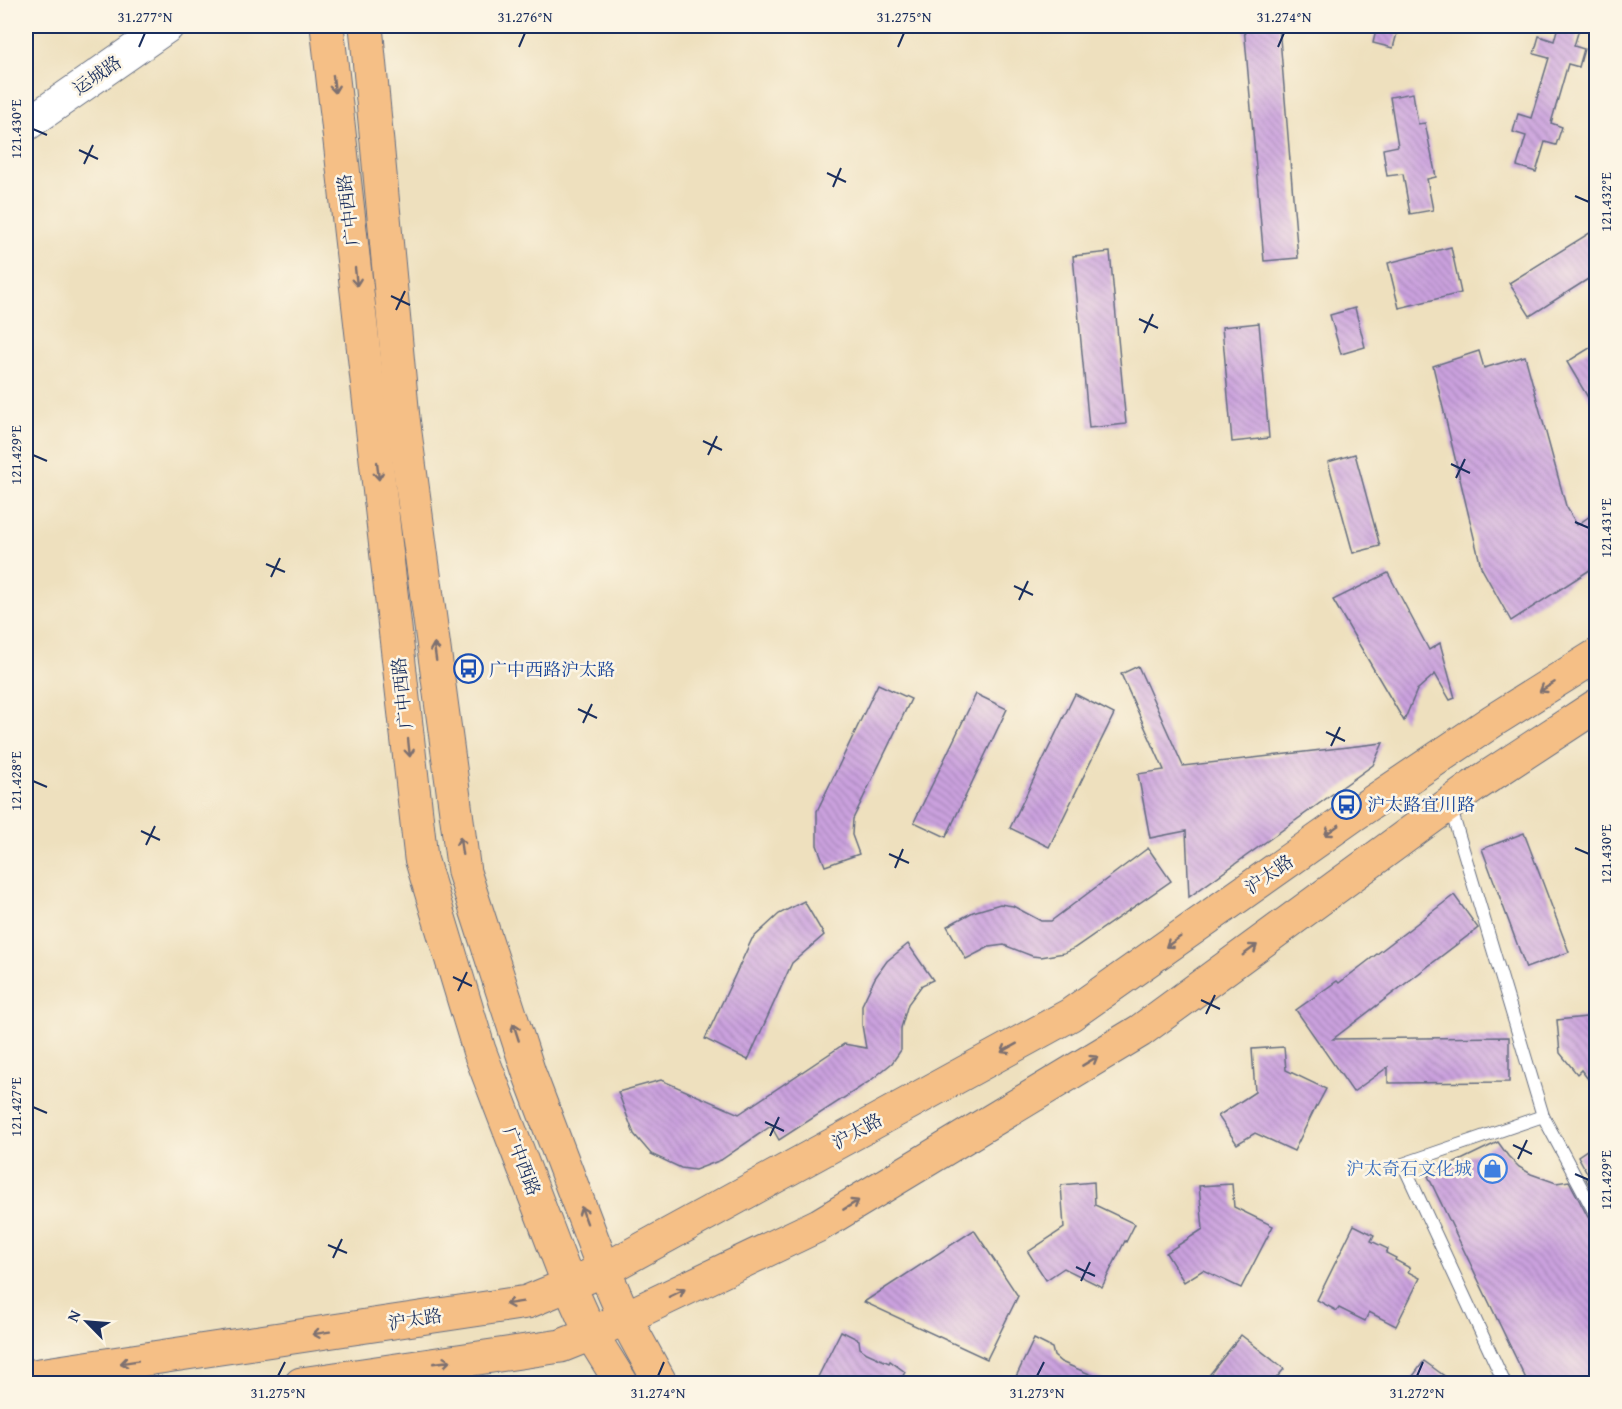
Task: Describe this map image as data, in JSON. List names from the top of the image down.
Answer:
{
  "streets": {
    "main road": ["广中西路", "沪太路"],
    "street": ["运城路"]
  },
  "crossings": [
    ["广中西路", "沪太路"]
  ],
  "places": {
    "bus stop": ["广中西路沪太路", "沪太路宜川路"],
    "shop": ["沪太奇石文化城"]
  },
  "north": "top left",
  "coordinates": [
    "31.277°N",
    "31.276°N",
    "31.275°N",
    "31.274°N",
    "121.430°E",
    "121.432°E",
    "121.429°E",
    "121.431°E",
    "121.428°E",
    "121.427°E",
    "31.273°N",
    "31.272°N"
  ]
}
